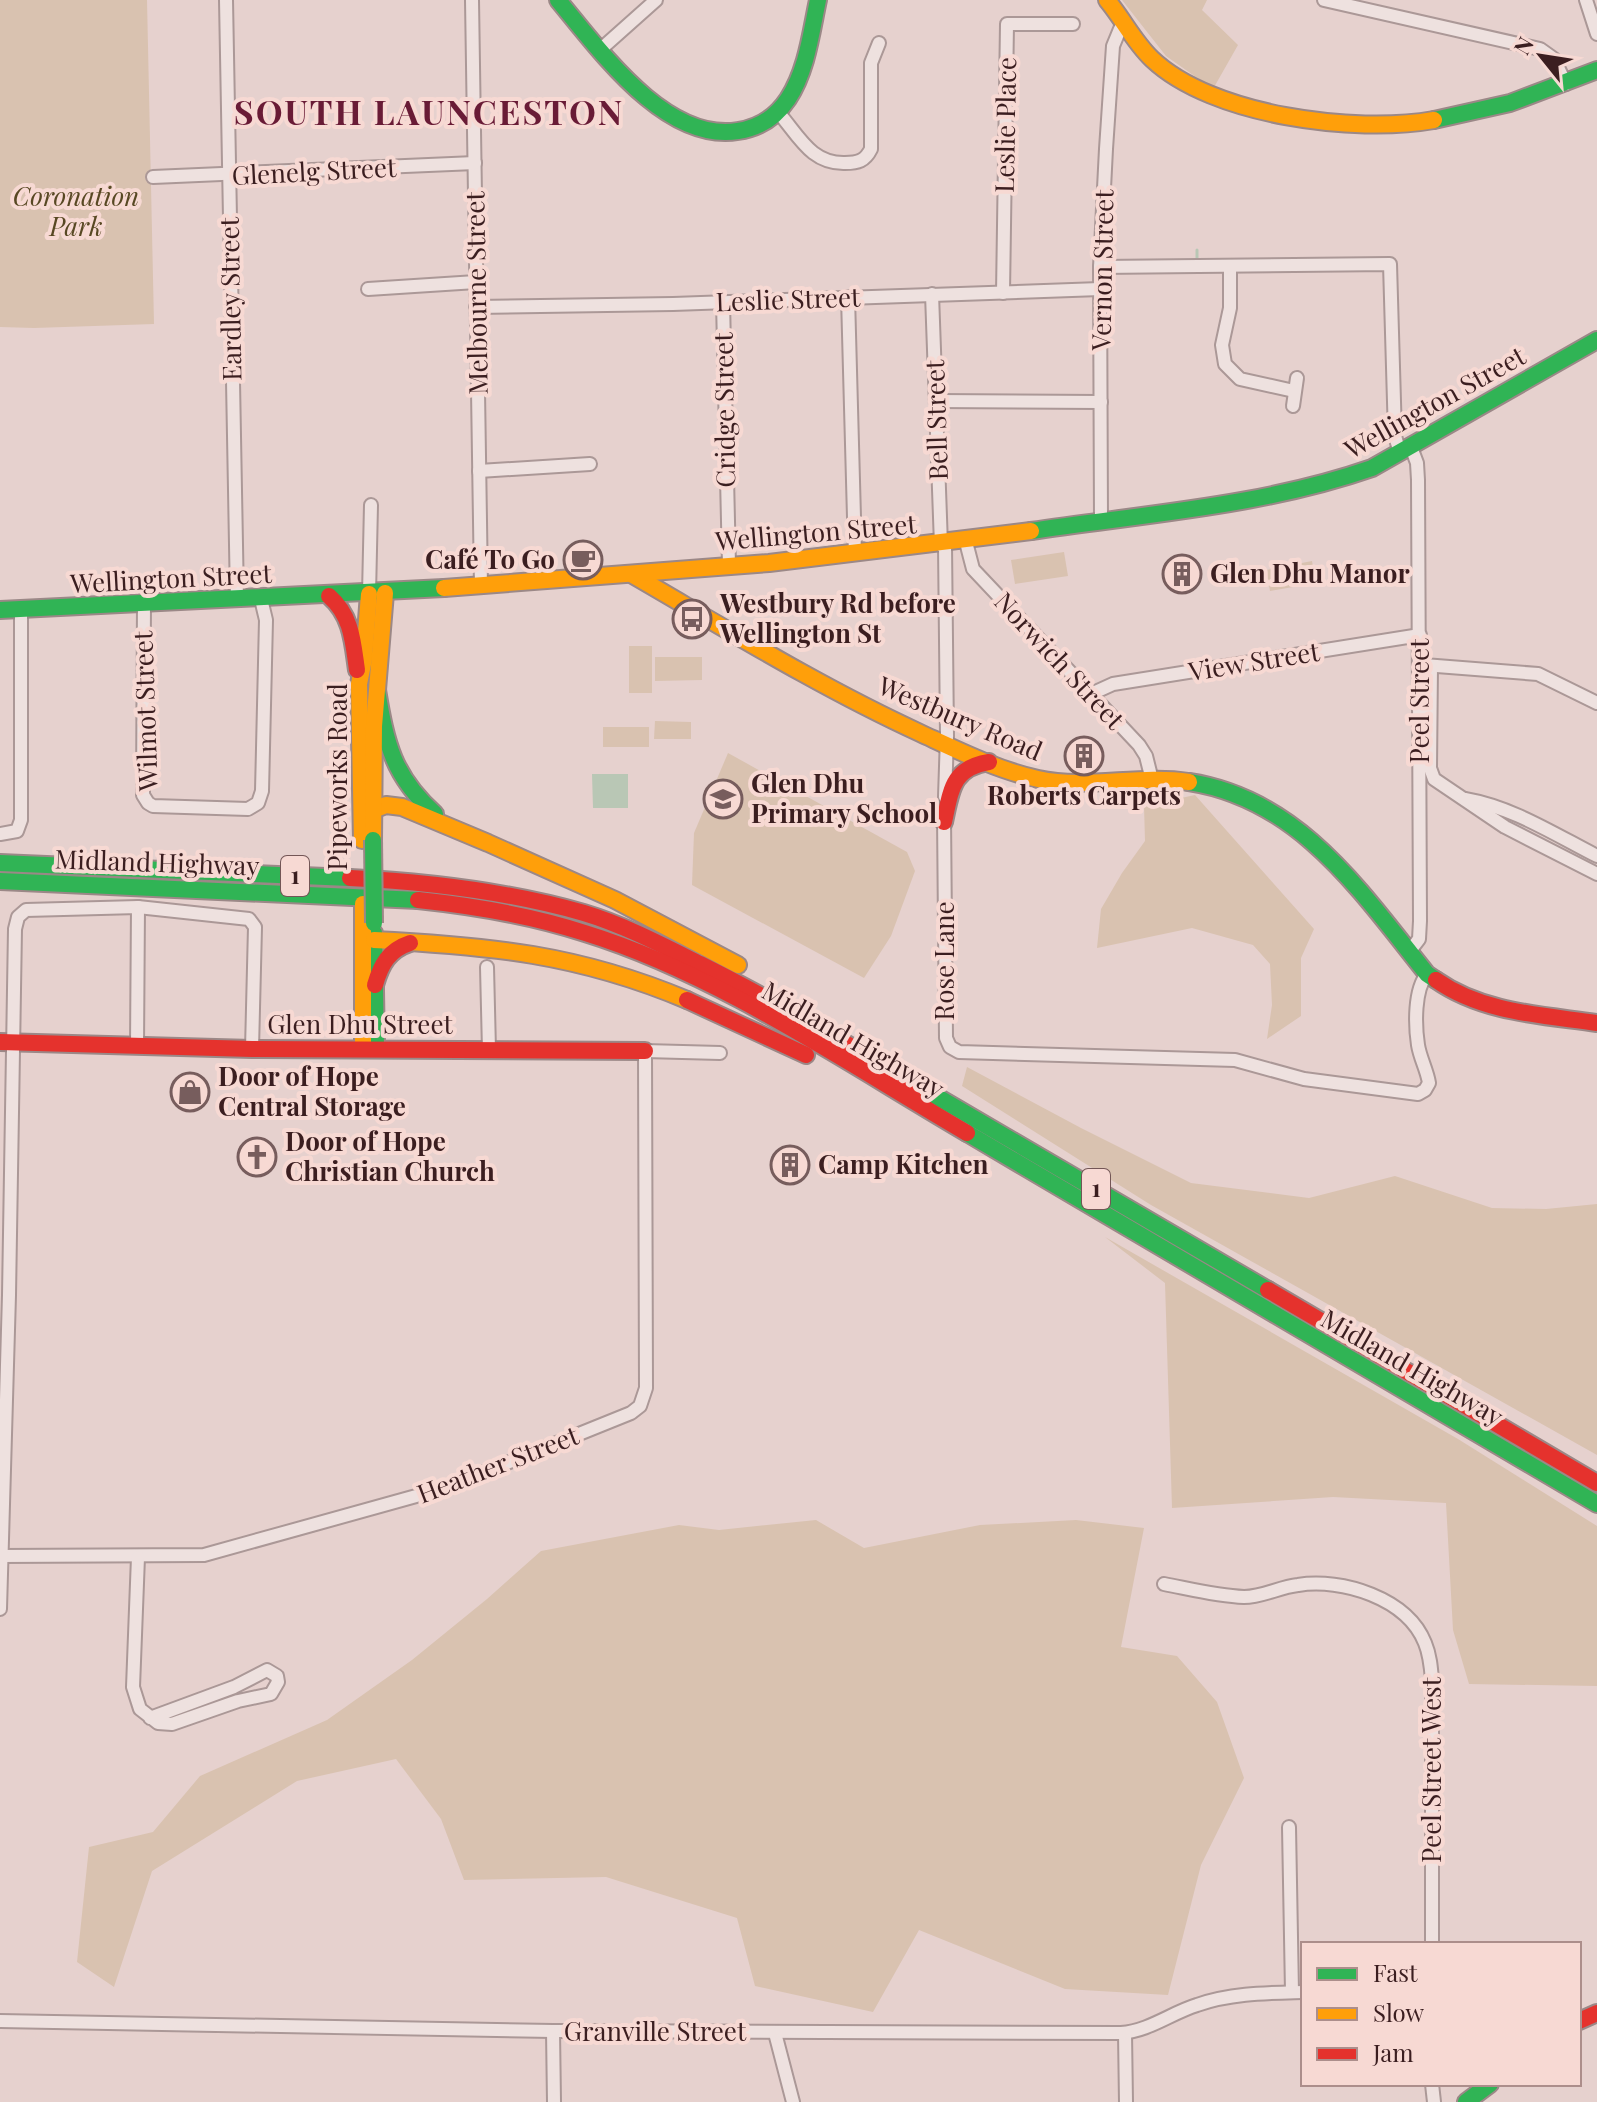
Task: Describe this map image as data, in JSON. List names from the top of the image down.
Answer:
{
  "streets": {
    "main road": [
      "Wellington Street",
      "Westbury Road",
      "Pipeworks Road",
      "Midland Highway",
      "1",
      "Glen Dhu Street"
    ],
    "street": [
      "Leslie Place",
      "Glenelg Street",
      "Vernon Street",
      "Melbourne Street",
      "Eardley Street",
      "Leslie Street",
      "Cridge Street",
      "Bell Street",
      "Norwich Street",
      "View Street",
      "Peel Street",
      "Wilmot Street",
      "Rose Lane",
      "Heather Street",
      "Peel Street West",
      "Granville Street"
    ]
  },
  "crossings": [
    ["Leslie Place", "Leslie Street"],
    ["Glenelg Street", "Melbourne Street"],
    ["Glenelg Street", "Eardley Street"],
    ["Vernon Street", "Leslie Street"],
    ["Vernon Street", "Wellington Street"],
    ["Melbourne Street", "Leslie Street"],
    ["Melbourne Street", "Wellington Street"],
    ["Eardley Street", "Wellington Street"],
    ["Leslie Street", "Cridge Street"],
    ["Leslie Street", "Bell Street"],
    ["Wellington Street", "Cridge Street"],
    ["Wellington Street", "Bell Street"],
    ["Wellington Street", "Norwich Street"],
    ["Wellington Street", "Peel Street"],
    ["Wellington Street", "Wilmot Street"],
    ["Wellington Street", "Westbury Road"],
    ["Wellington Street", "Pipeworks Road"],
    ["Wellington Street", "Rose Lane"],
    ["Bell Street", "Rose Lane"],
    ["Norwich Street", "View Street"],
    ["Norwich Street", "Westbury Road"],
    ["View Street", "Peel Street"],
    ["Peel Street", "Westbury Road"],
    ["Westbury Road", "Rose Lane"],
    ["Pipeworks Road", "Glen Dhu Street"],
    ["Glen Dhu Street", "Heather Street"]
  ],
  "districts": ["SOUTH LAUNCESTON"],
  "parks": ["Coronation Park"],
  "places": {
    "cafe": ["Café To Go"],
    "building": ["Glen Dhu Manor", "Roberts Carpets", "Camp Kitchen"],
    "bus stop": ["Westbury Rd before Wellington St"],
    "school or university": ["Glen Dhu Primary School"],
    "shop": ["Door of Hope Central Storage"],
    "church": ["Door of Hope Christian Church"]
  },
  "legend": ["Fast", "Slow", "Jam"],
  "north": "top left"
}
